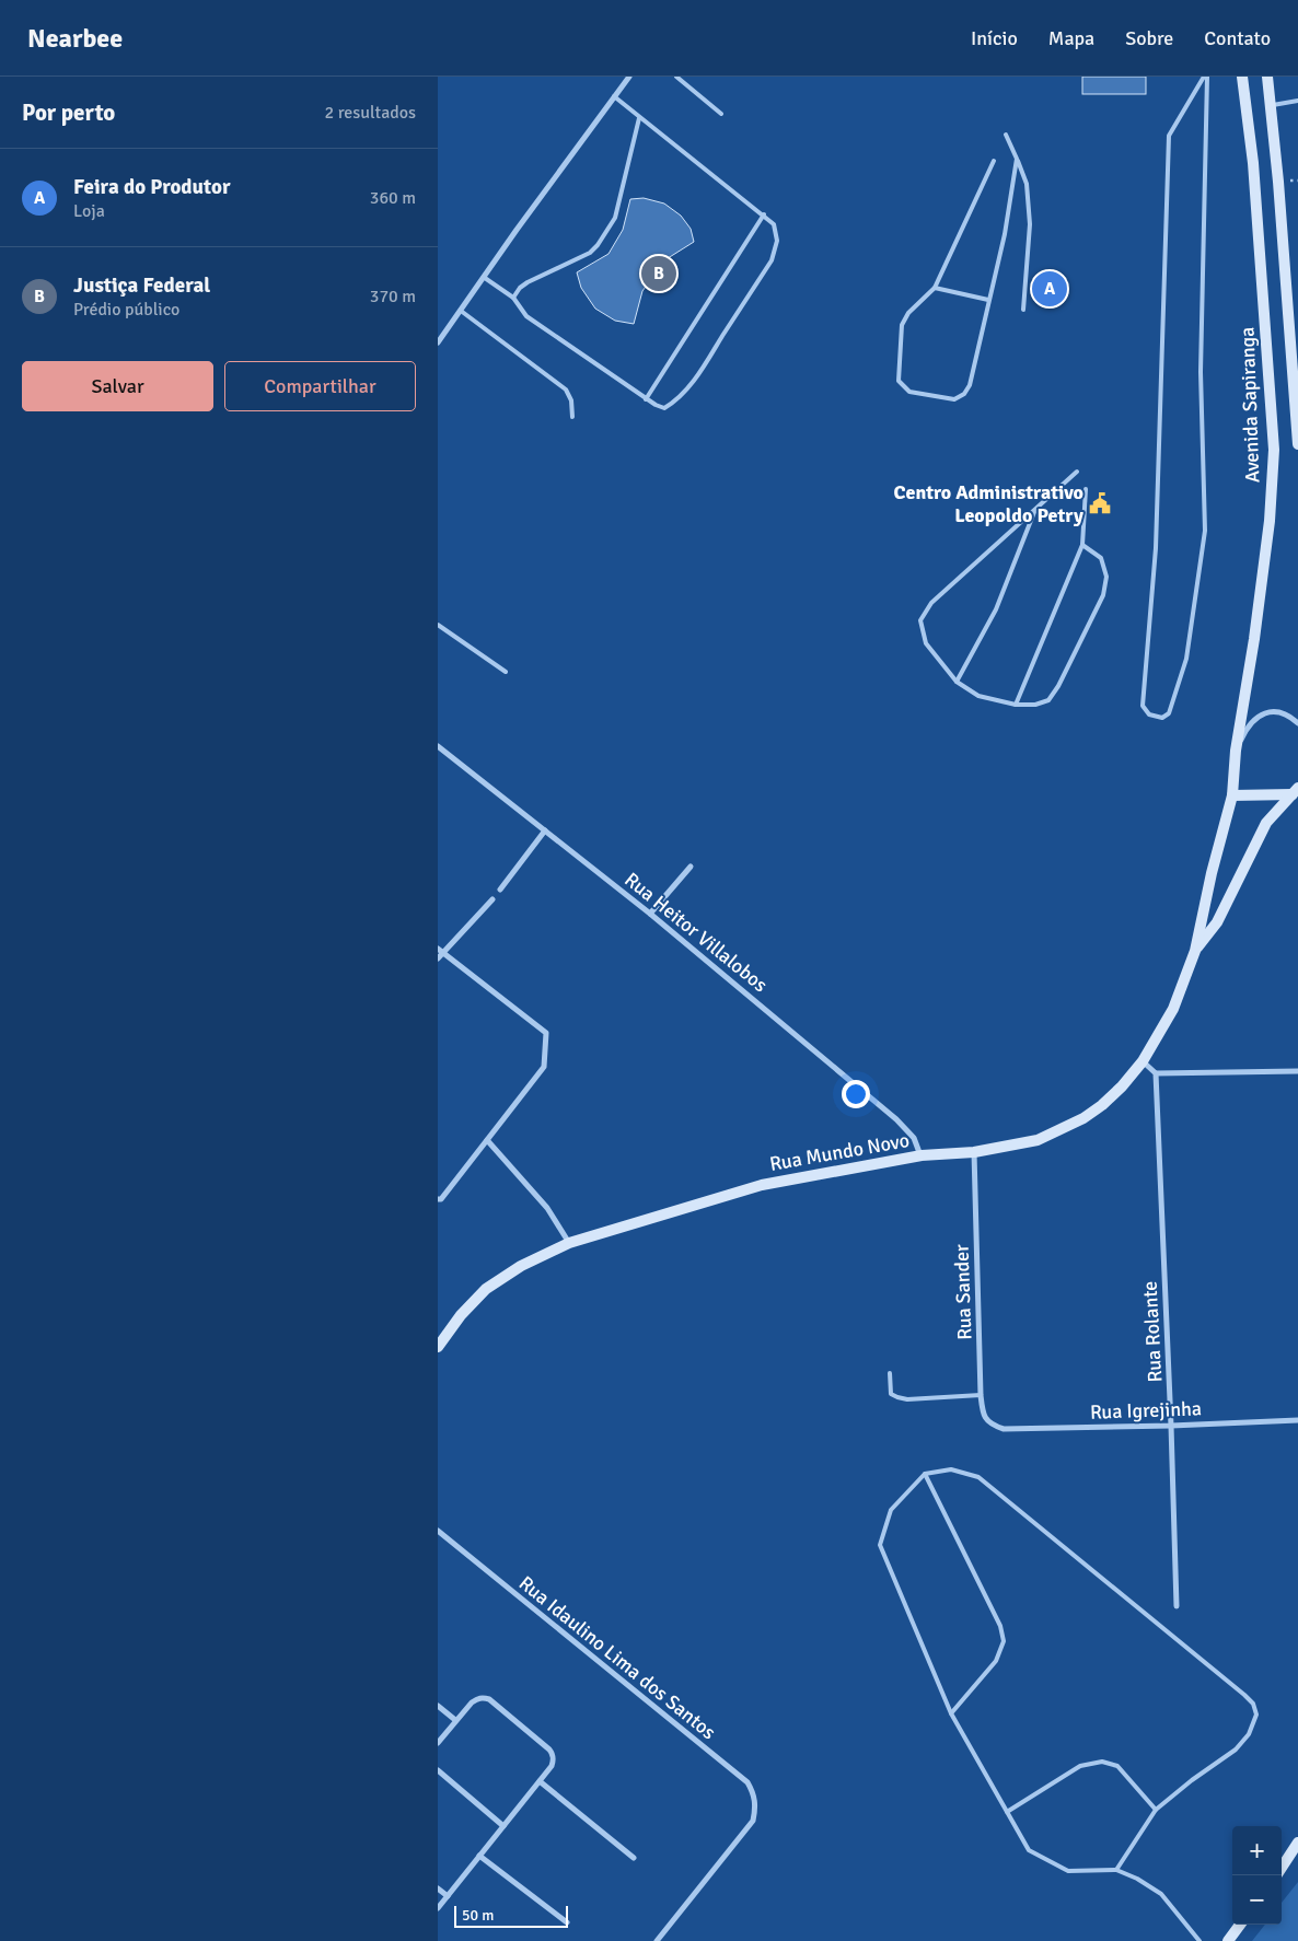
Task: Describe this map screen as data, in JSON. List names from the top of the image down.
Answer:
{
  "streets": {
    "main road": ["Avenida Sapiranga", "Rua Mundo Novo"],
    "street": [
      "Rua Heitor Villalobos",
      "Rua Sander",
      "Rua Rolante",
      "Rua Igrejinha",
      "Rua Idaulino Lima dos Santos"
    ]
  },
  "crossings": [
    ["Avenida Sapiranga", "Rua Mundo Novo"],
    ["Rua Heitor Villalobos", "Rua Mundo Novo"],
    ["Rua Mundo Novo", "Rua Sander"],
    ["Rua Sander", "Rua Igrejinha"],
    ["Rua Rolante", "Rua Igrejinha"]
  ],
  "places": {
    "public building": ["Centro Administrativo Leopoldo Petry"]
  },
  "scale_bar": "50 m",
  "page": {
    "header": "Nearbee",
    "nav": [
      "Início",
      "Mapa",
      "Sobre",
      "Contato"
    ],
    "heading": ["Por perto", "2 resultados"],
    "list": [
      {
        "mark": "A",
        "name": "Feira do Produtor",
        "note": "Loja",
        "value": "360 m"
      },
      {
        "mark": "B",
        "name": "Justiça Federal",
        "note": "Prédio público",
        "value": "370 m"
      }
    ],
    "pins": ["B", "A"],
    "buttons": ["Salvar", "Compartilhar"],
    "map_buttons": ["+", "−"],
    "scale": "50 m"
  }
}
